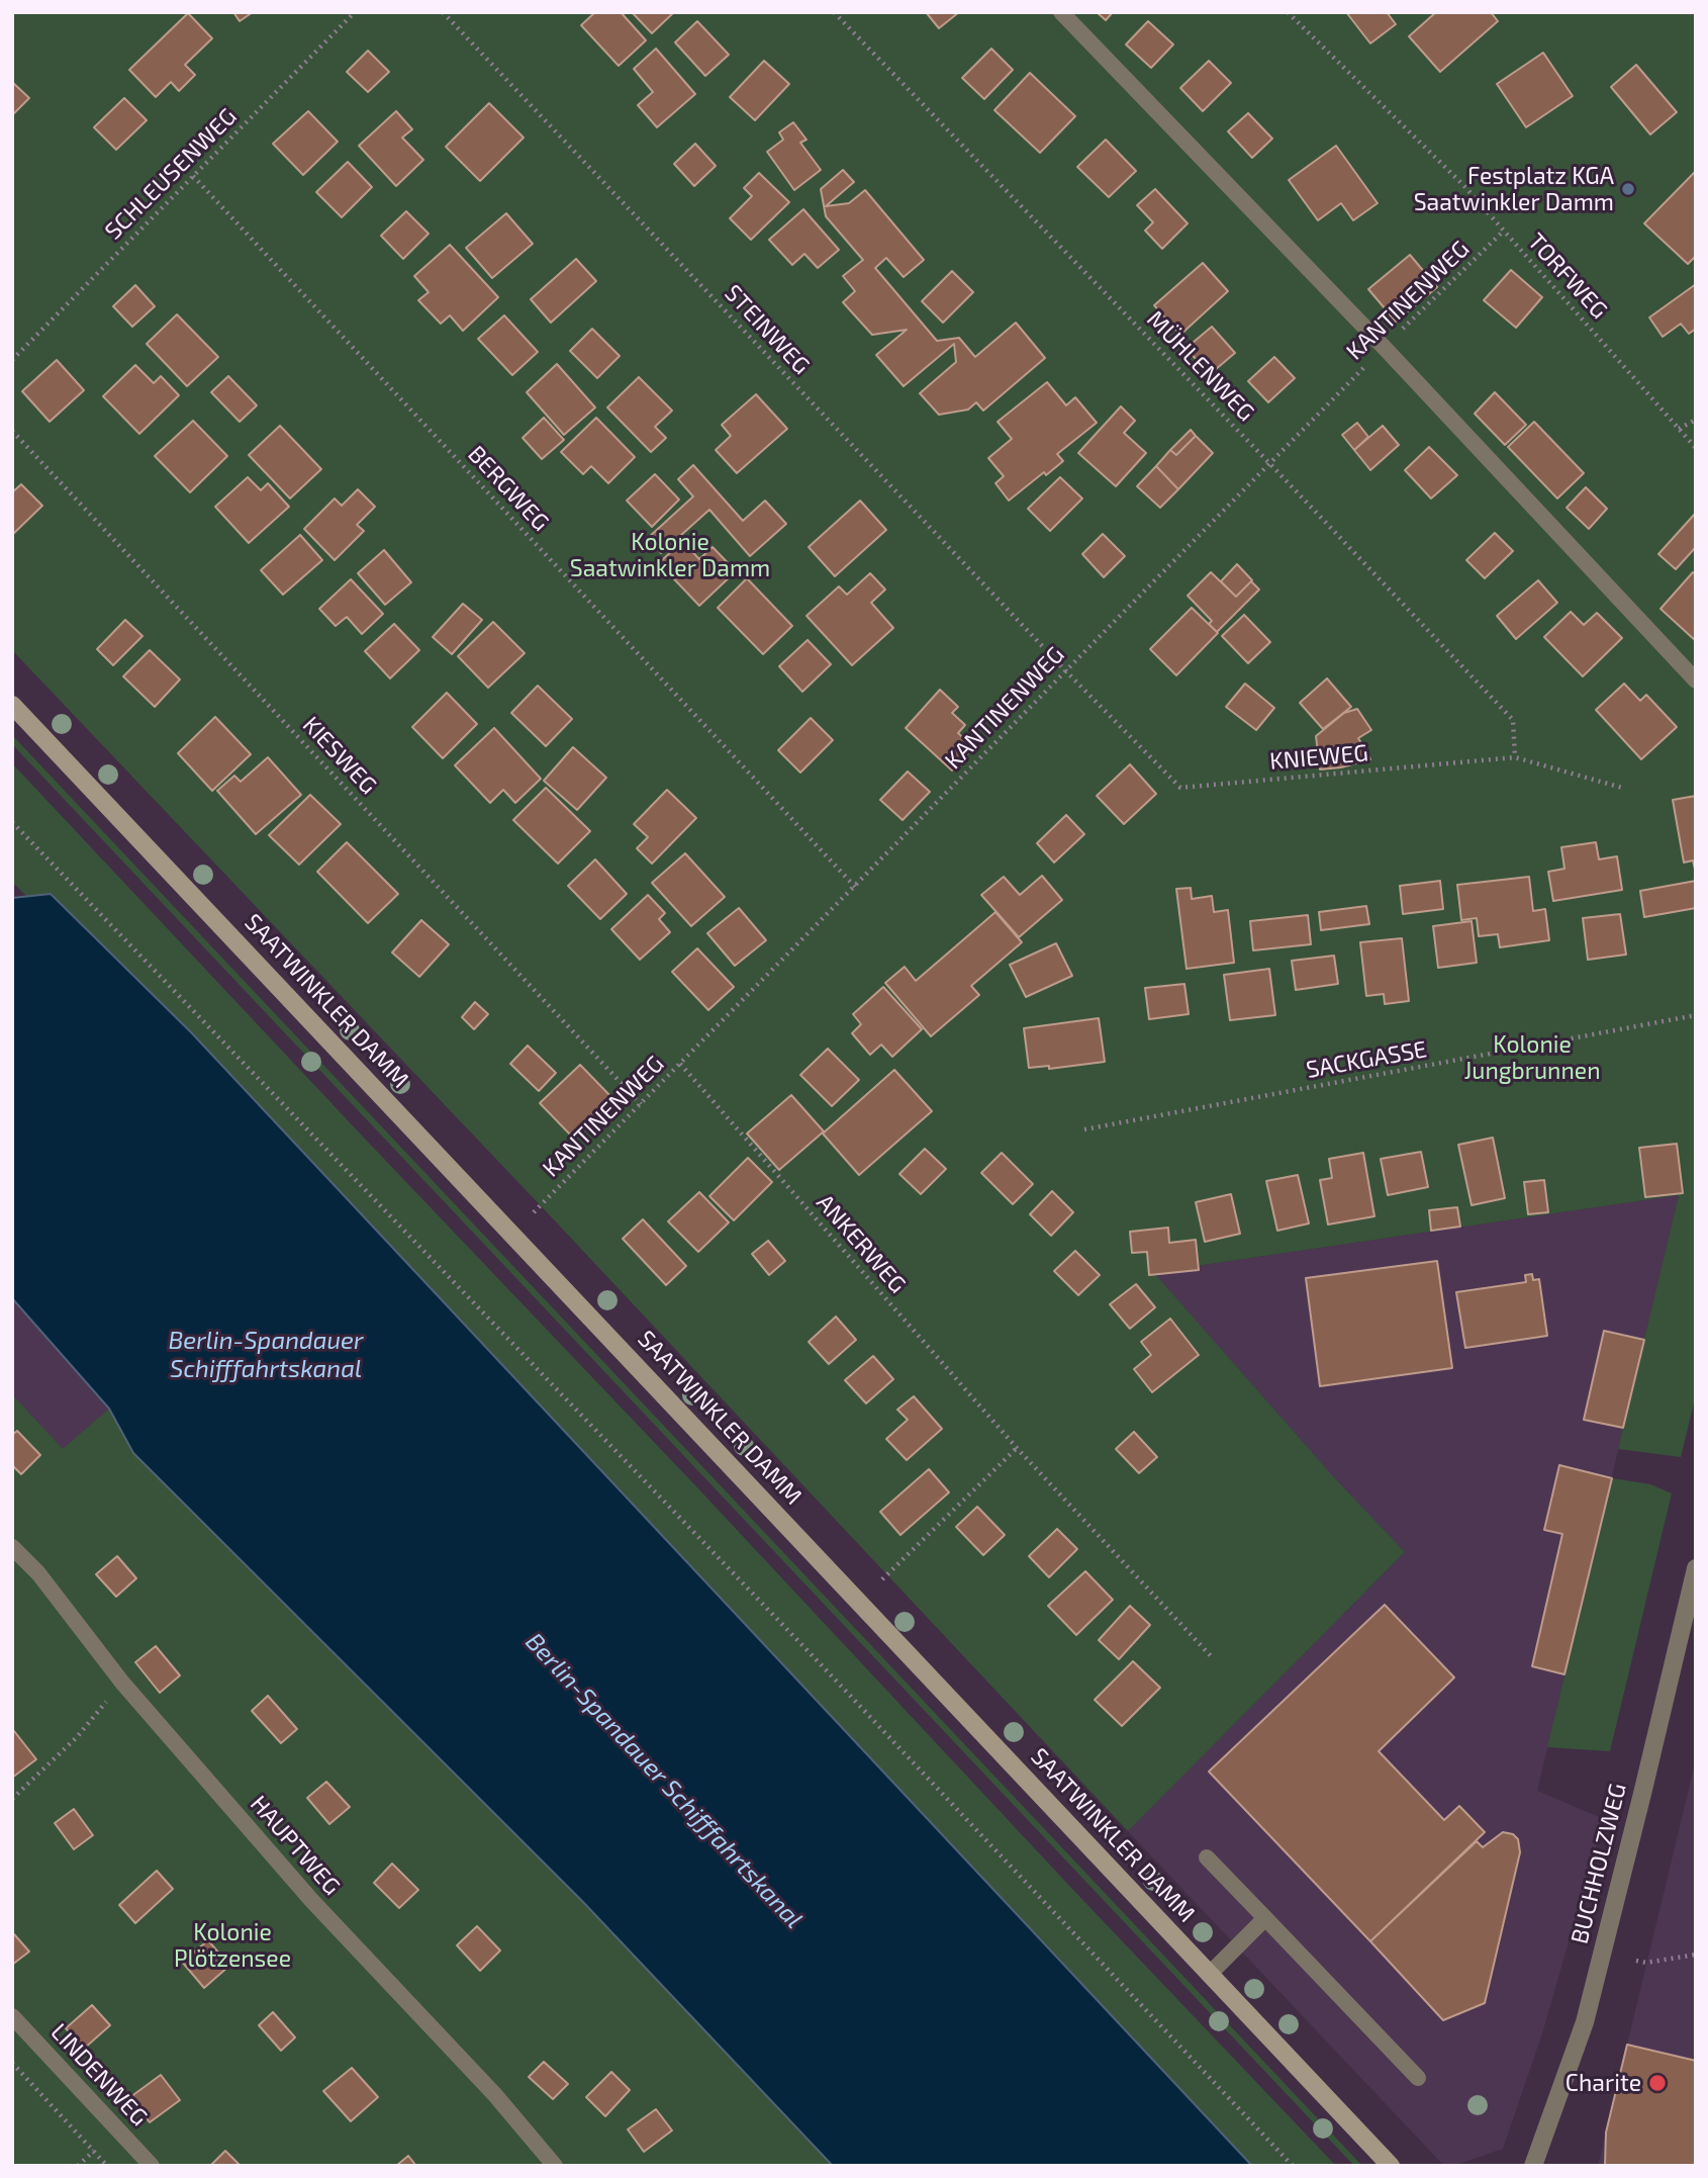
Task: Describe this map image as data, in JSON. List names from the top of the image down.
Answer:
{
  "streets": {
    "main road": ["SAATWINKLER DAMM"],
    "street": ["BUCHHOLZWEG"],
    "lane": ["HAUPTWEG", "LINDENWEG"],
    "path": [
      "SCHLEUSENWEG",
      "TORFWEG",
      "KANTINENWEG",
      "STEINWEG",
      "MÜHLENWEG",
      "BERGWEG",
      "KIESWEG",
      "KNIEWEG",
      "SACKGASSE",
      "ANKERWEG"
    ]
  },
  "crossings": [
    ["SCHLEUSENWEG", "BERGWEG"],
    ["TORFWEG", "KANTINENWEG"],
    ["KANTINENWEG", "STEINWEG"],
    ["KANTINENWEG", "MÜHLENWEG"],
    ["KANTINENWEG", "BERGWEG"],
    ["KANTINENWEG", "KIESWEG"],
    ["KANTINENWEG", "KNIEWEG"],
    ["KANTINENWEG", "ANKERWEG"],
    ["STEINWEG", "KNIEWEG"],
    ["MÜHLENWEG", "KNIEWEG"]
  ],
  "water": ["Berlin-Spandauer Schifffahrtskanal"],
  "parks": ["Kolonie Saatwinkler Damm", "Kolonie Jungbrunnen", "Kolonie Plötzensee"],
  "places": ["Festplatz KGA Saatwinkler Damm", "Charite"]
}
